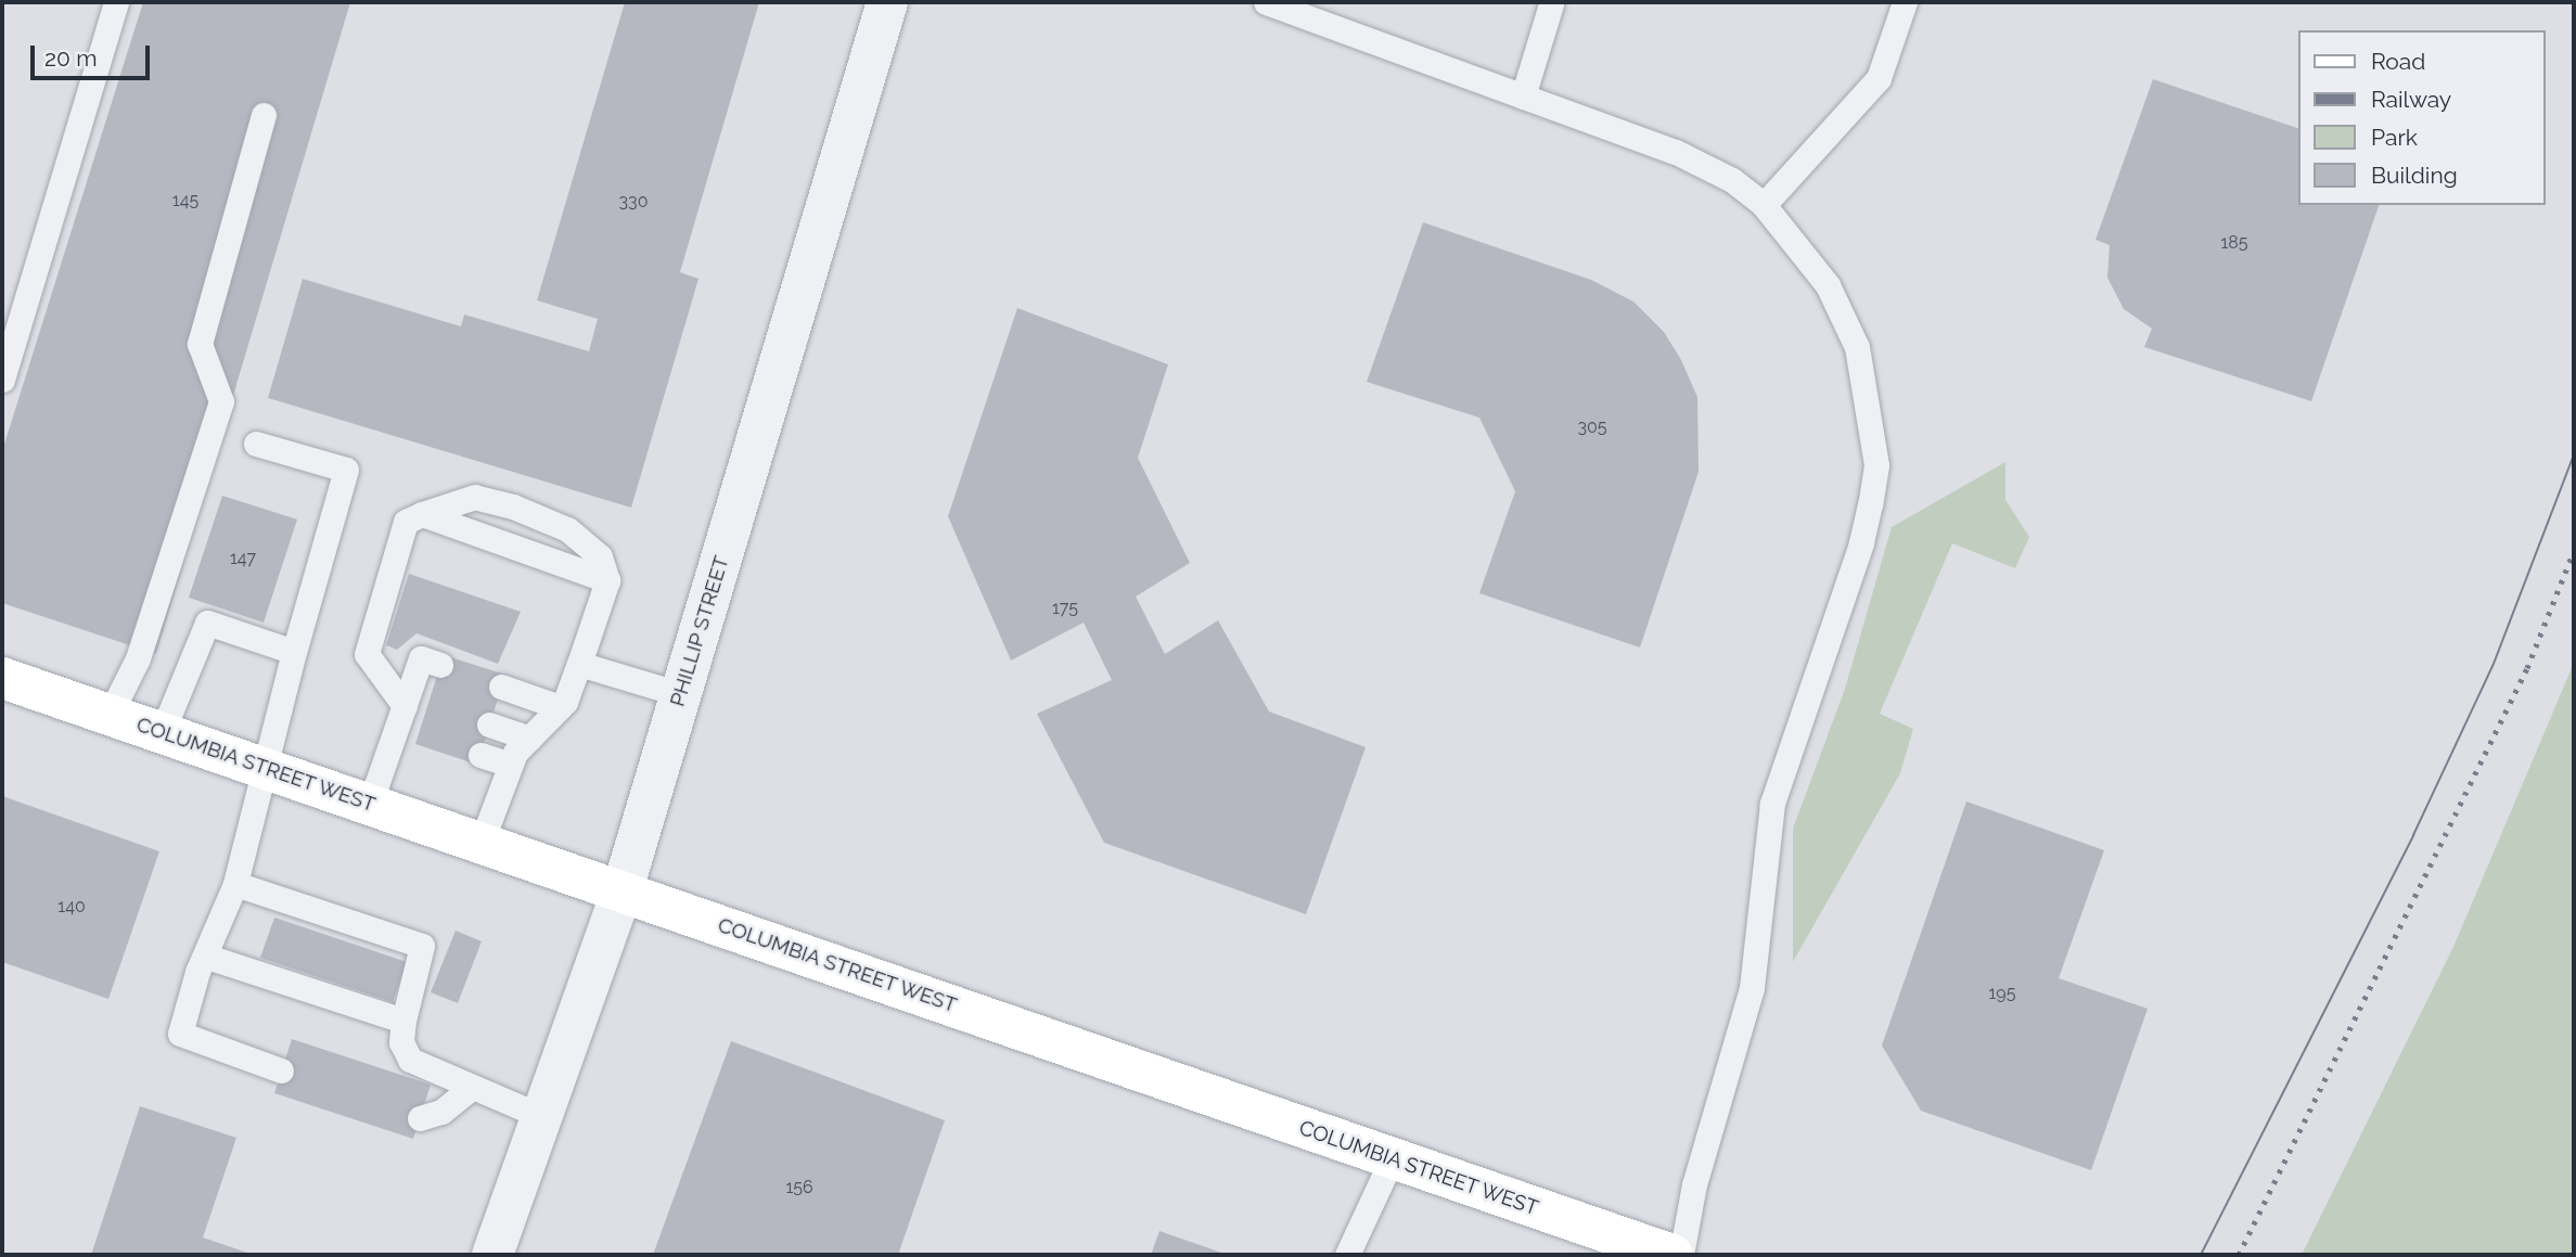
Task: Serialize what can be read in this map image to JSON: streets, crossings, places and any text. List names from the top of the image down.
{
  "streets": {
    "main road": ["COLUMBIA STREET WEST"],
    "street": ["PHILLIP STREET"]
  },
  "crossings": [
    ["PHILLIP STREET", "COLUMBIA STREET WEST"]
  ],
  "house_numbers": [
    "145",
    "330",
    "185",
    "305",
    "147",
    "175",
    "140",
    "195",
    "156"
  ],
  "legend": [
    "Road",
    "Railway",
    "Park",
    "Building"
  ],
  "scale_bar": "20 m"
}
